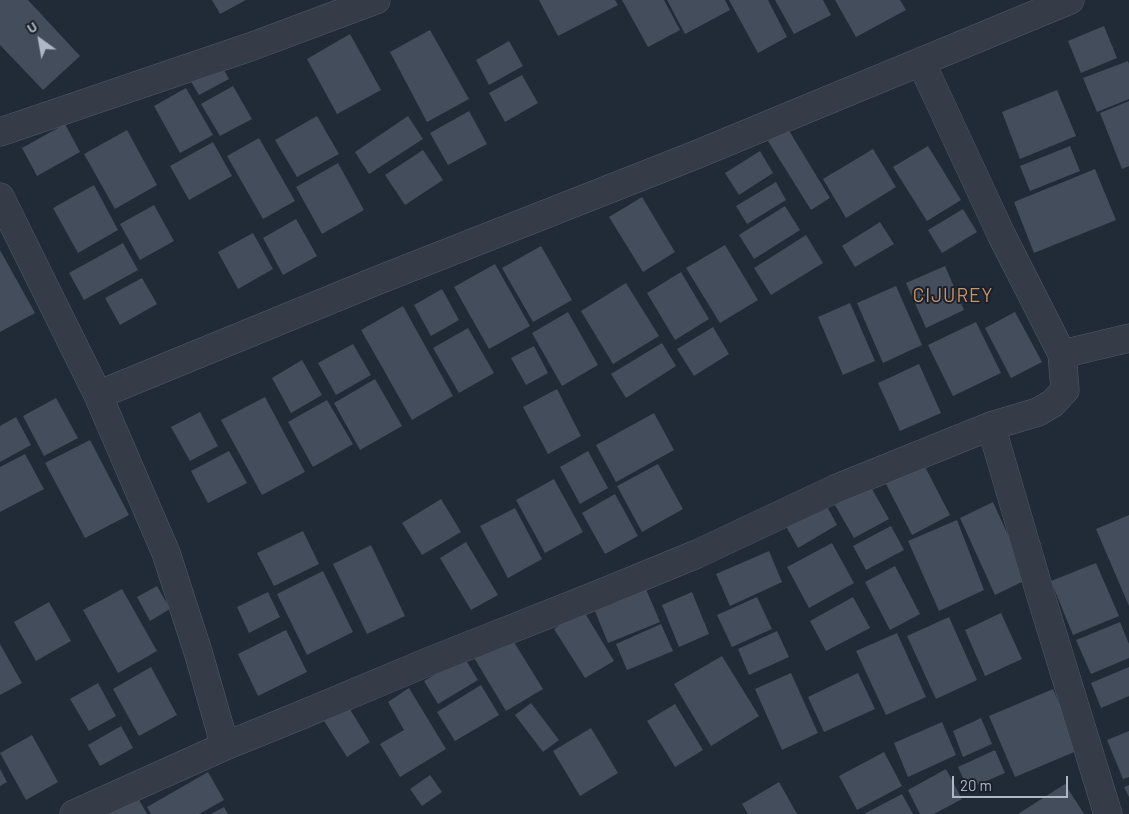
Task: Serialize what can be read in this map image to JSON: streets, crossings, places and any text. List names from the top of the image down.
{
  "districts": ["CIJUREY"],
  "scale_bar": "20 m",
  "north": "top left"
}
